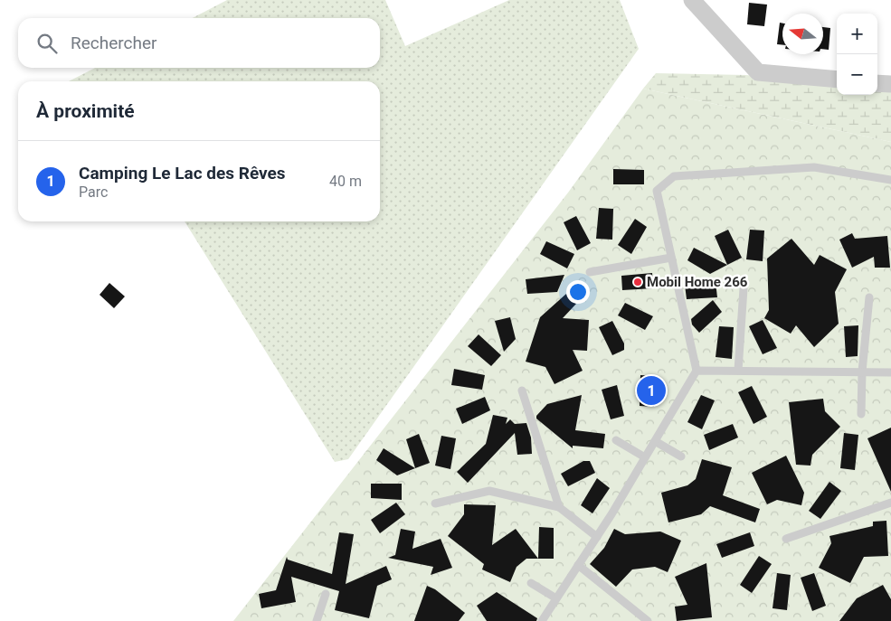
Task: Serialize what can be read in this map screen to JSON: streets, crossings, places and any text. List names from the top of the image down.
{
  "places": ["Mobil Home 266"],
  "north": "left",
  "page": {
    "map_buttons": ["+", "−"],
    "search": "Rechercher",
    "heading": "À proximité",
    "list": [
      {
        "mark": "1",
        "name": "Camping Le Lac des Rêves",
        "note": "Parc",
        "value": "40 m"
      }
    ],
    "pins": "1"
  }
}
